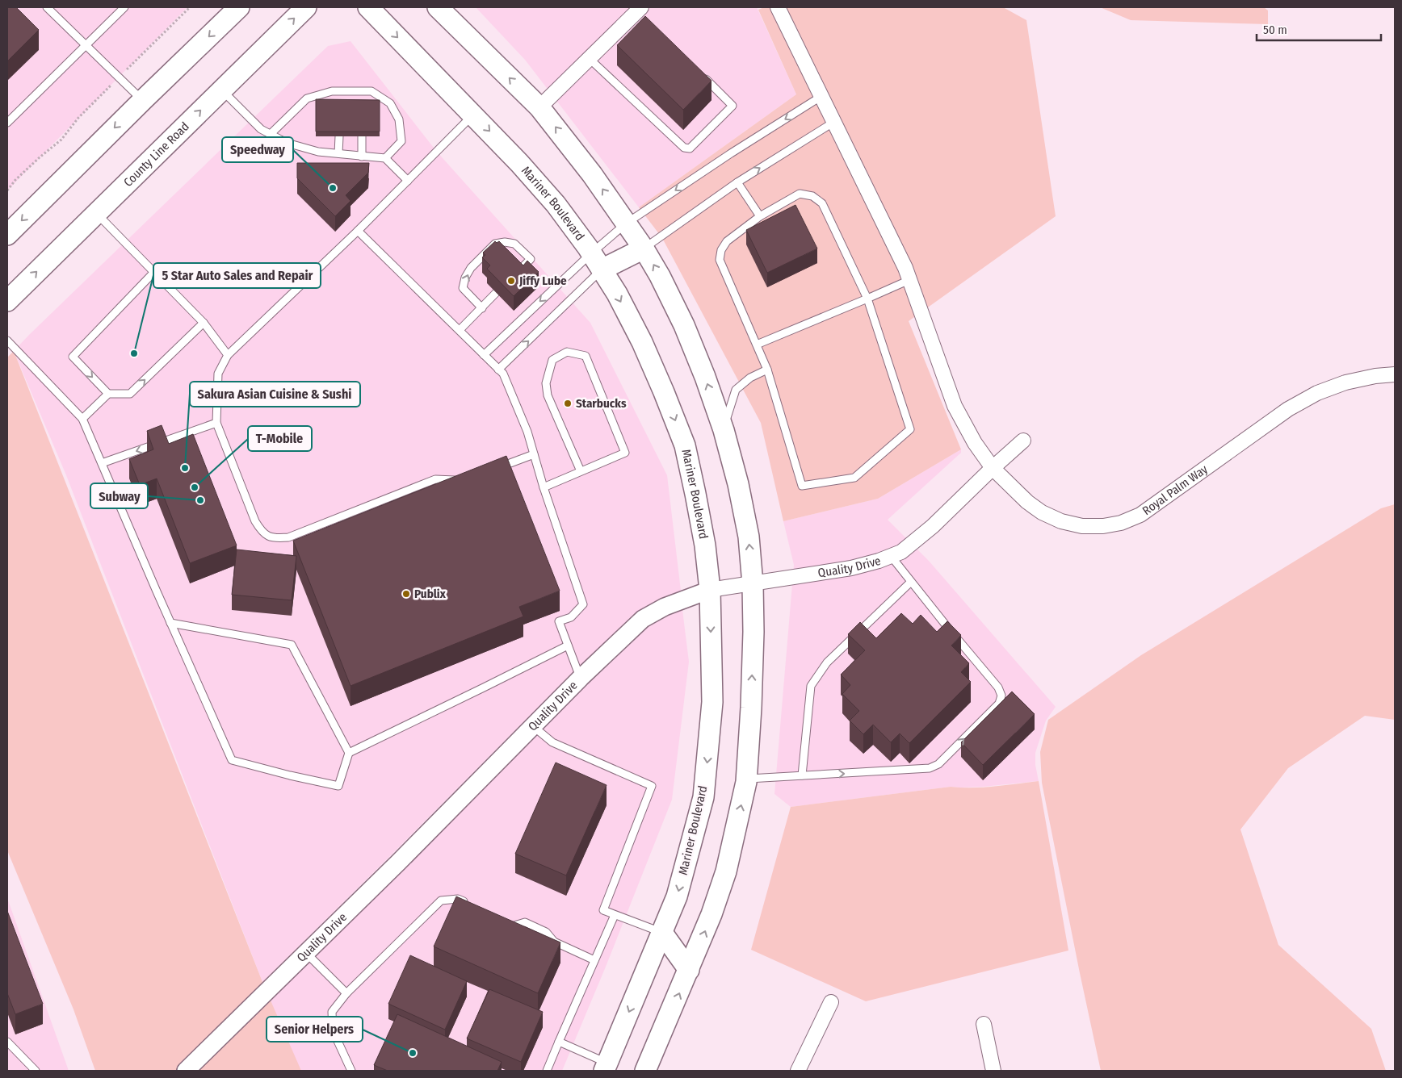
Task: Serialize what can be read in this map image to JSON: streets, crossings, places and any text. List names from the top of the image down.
{
  "streets": {
    "main road": ["County Line Road", "Mariner Boulevard"],
    "street": ["Royal Palm Way", "Quality Drive"]
  },
  "crossings": [
    ["Mariner Boulevard", "Quality Drive"],
    ["Royal Palm Way", "Quality Drive"]
  ],
  "places": [
    "Speedway",
    "Jiffy Lube",
    "5 Star Auto Sales and Repair",
    "Starbucks",
    "Sakura Asian Cuisine & Sushi",
    "T-Mobile",
    "Subway",
    "Publix",
    "Senior Helpers"
  ],
  "scale_bar": "50 m"
}
